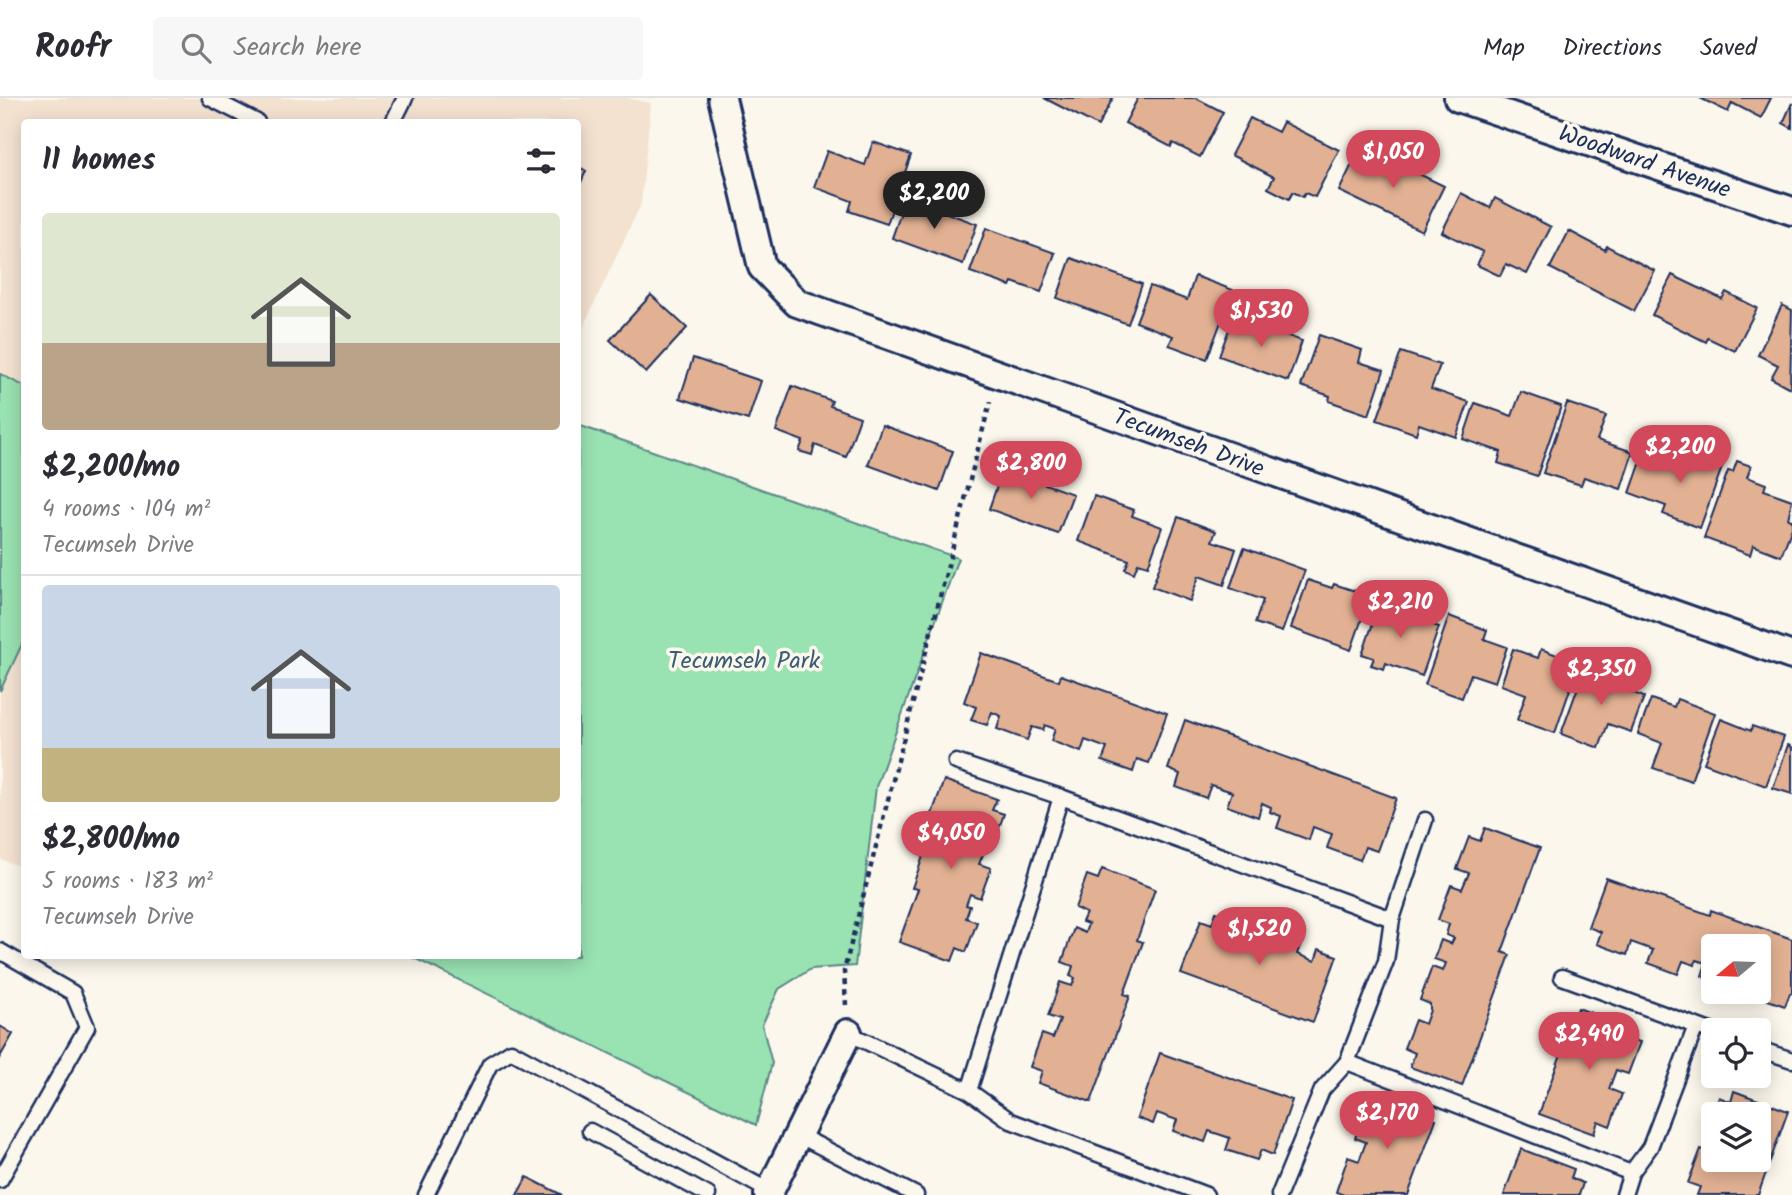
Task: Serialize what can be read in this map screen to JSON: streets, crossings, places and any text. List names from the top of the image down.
{
  "streets": {
    "street": ["Woodward Avenue", "Tecumseh Drive"]
  },
  "parks": ["Tecumseh Park"],
  "north": "left",
  "page": {
    "header": "Roofr",
    "search": "Search here",
    "nav": ["Map", "Directions", "Saved"],
    "heading": "11 homes",
    "price": [
      "$1,050",
      "$2,200",
      "$1,530",
      "$2,200",
      "$2,800",
      "$2,210",
      "$2,350",
      "$4,050",
      "$1,520",
      "$2,490",
      "$2,170"
    ],
    "list": [
      {
        "name": "$2,200/mo",
        "note": "4 rooms · 104 m² · Tecumseh Drive"
      },
      {
        "name": "$2,800/mo",
        "note": "5 rooms · 183 m² · Tecumseh Drive"
      }
    ]
  }
}
